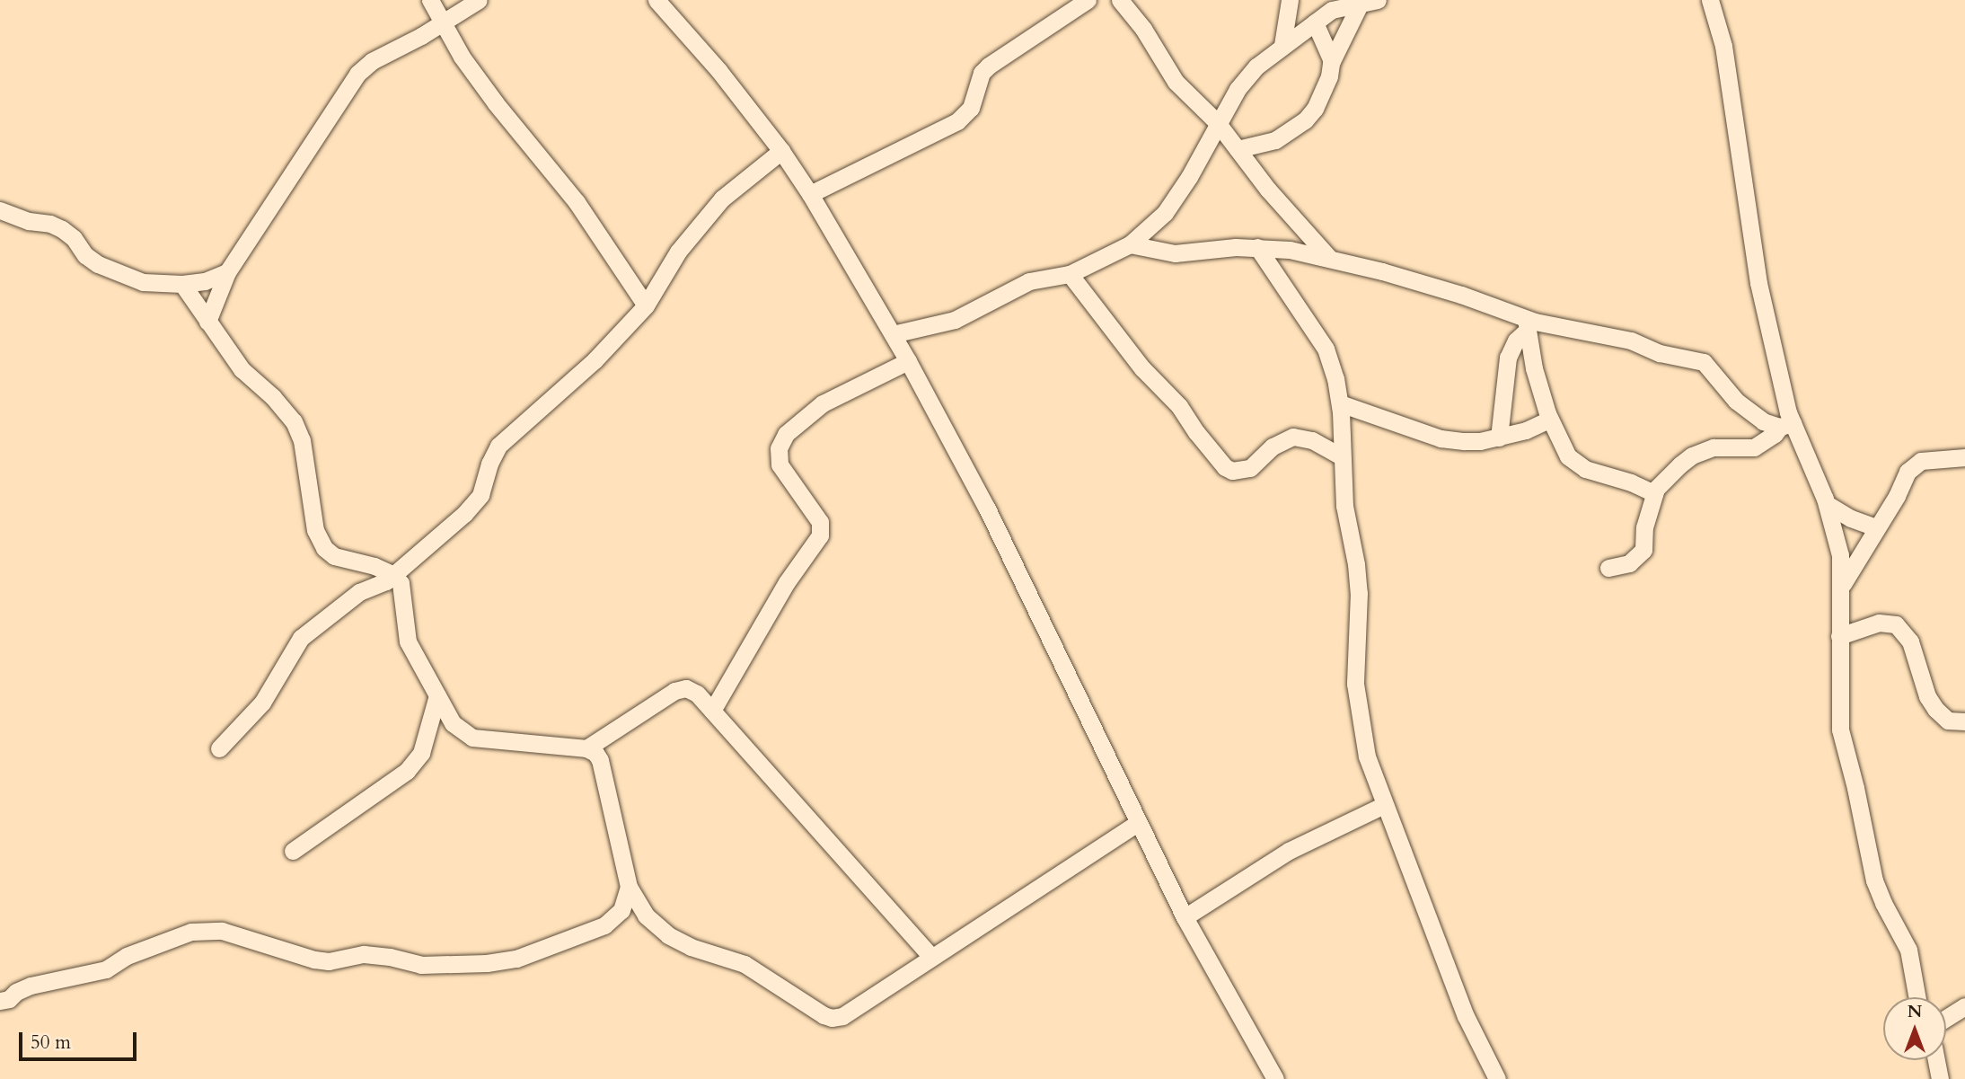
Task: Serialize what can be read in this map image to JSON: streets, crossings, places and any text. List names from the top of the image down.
{
  "scale_bar": "50 m",
  "north": "top"
}
